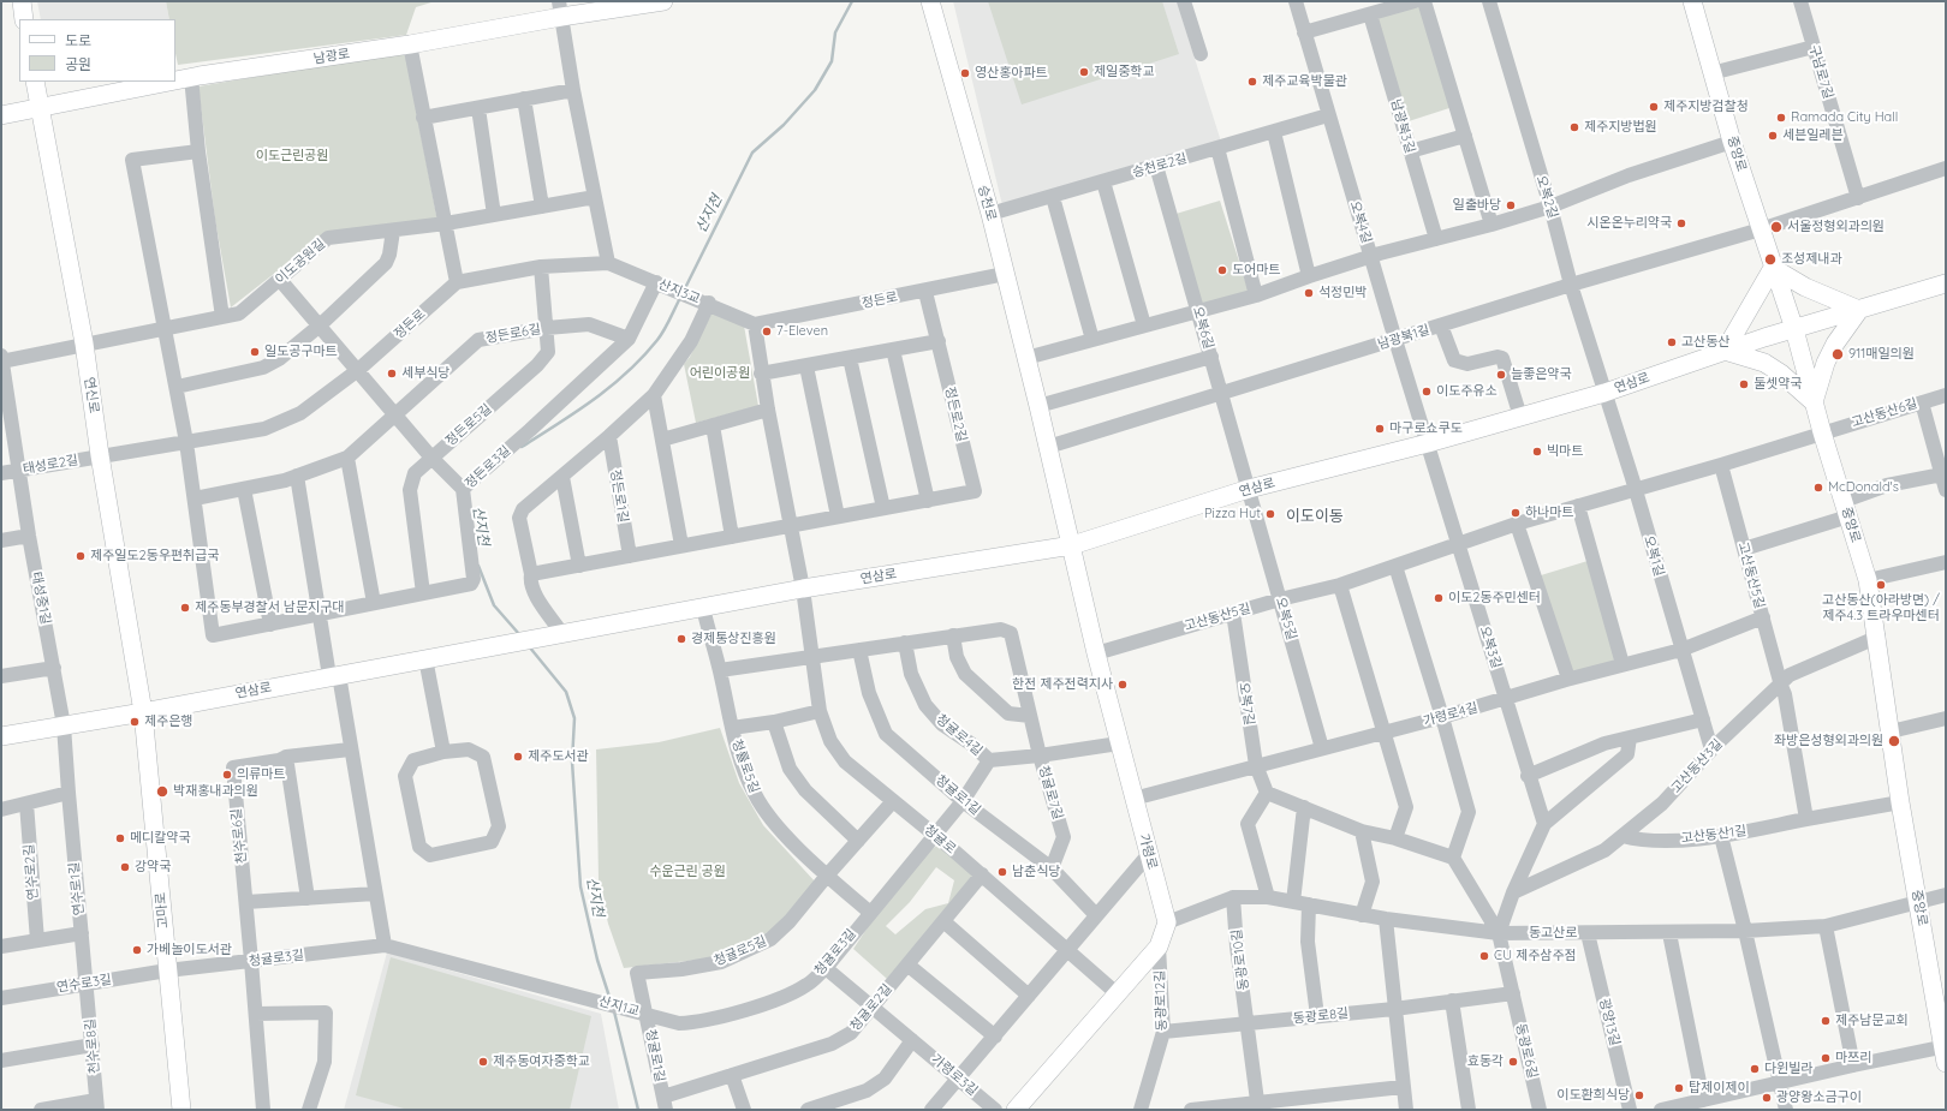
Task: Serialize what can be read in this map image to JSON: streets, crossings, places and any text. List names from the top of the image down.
{
  "streets": {
    "main road": [
      "남광로",
      "중앙로",
      "승천로",
      "연삼로",
      "연신로",
      "가령로",
      "고마로"
    ],
    "street": [
      "구남로7길",
      "남광북3길",
      "승천로2길",
      "오복2길",
      "오복4길",
      "이도공원길",
      "산지3교",
      "정든로",
      "오복6길",
      "정든로6길",
      "남광북1길",
      "고산동산6길",
      "정든로2길",
      "정든로5길",
      "태성로2길",
      "정든로3길",
      "정든로1길",
      "오복1길",
      "고산동산5길",
      "태성중1길",
      "오복5길",
      "오복3길",
      "오복7길",
      "가령로4길",
      "청귤로4길",
      "청률로5길",
      "고산동산3길",
      "청귤로7길",
      "청귤로1길",
      "고산동산1길",
      "천수로6길",
      "청귤로",
      "연수로2길",
      "연수로1길",
      "동고산로",
      "청귤로5길",
      "청귤로3길",
      "동광로10길",
      "연수로3길",
      "동광로12길",
      "산지1교",
      "청귤로2길",
      "동광로8길",
      "광양13길",
      "천수로8길",
      "동광로6길",
      "가령로3길"
    ]
  },
  "crossings": [
    ["남광로", "연신로"],
    ["중앙로", "남광북1길"],
    ["중앙로", "연삼로"],
    ["중앙로", "고산동산6길"],
    ["중앙로", "고산동산5길"],
    ["중앙로", "고산동산3길"],
    ["중앙로", "고산동산1길"],
    ["중앙로", "동고산로"],
    ["승천로2길", "승천로"],
    ["승천로2길", "오복4길"],
    ["승천로2길", "오복6길"],
    ["오복2길", "남광북1길"],
    ["오복2길", "연삼로"],
    ["오복2길", "오복1길"],
    ["승천로", "정든로"],
    ["승천로", "남광북1길"],
    ["승천로", "연삼로"],
    ["승천로", "가령로"],
    ["오복4길", "남광북1길"],
    ["오복4길", "연삼로"],
    ["오복4길", "오복3길"],
    ["이도공원길", "연신로"],
    ["이도공원길", "태성중1길"],
    ["산지3교", "정든로3길"],
    ["정든로", "연신로"],
    ["정든로", "정든로2길"],
    ["정든로", "태성로2길"],
    ["정든로", "정든로3길"],
    ["오복6길", "남광북1길"],
    ["오복6길", "연삼로"],
    ["오복6길", "오복5길"],
    ["정든로6길", "정든로5길"],
    ["정든로6길", "정든로3길"],
    ["연삼로", "연신로"],
    ["연삼로", "오복1길"],
    ["연삼로", "태성중1길"],
    ["연삼로", "오복5길"],
    ["연삼로", "오복3길"],
    ["연삼로", "청률로5길"],
    ["연삼로", "청귤로"],
    ["연삼로", "가령로"],
    ["연삼로", "연수로1길"],
    ["연삼로", "고마로"],
    ["연신로", "태성로2길"],
    ["연신로", "고마로"],
    ["고산동산6길", "고산동산5길"],
    ["정든로5길", "정든로3길"],
    ["태성로2길", "태성중1길"],
    ["오복1길", "고산동산5길"],
    ["오복1길", "가령로4길"],
    ["오복1길", "고산동산3길"],
    ["고산동산5길", "오복5길"],
    ["고산동산5길", "오복3길"],
    ["고산동산5길", "오복7길"],
    ["고산동산5길", "가령로4길"],
    ["고산동산5길", "고산동산3길"],
    ["고산동산5길", "가령로"],
    ["태성중1길", "연수로1길"],
    ["오복5길", "가령로4길"],
    ["오복3길", "가령로4길"],
    ["오복7길", "가령로4길"],
    ["가령로4길", "가령로"],
    ["청귤로4길", "청귤로7길"],
    ["청귤로4길", "가령로"],
    ["청귤로4길", "청귤로3길"],
    ["청률로5길", "청귤로5길"],
    ["청률로5길", "청귤로3길"],
    ["고산동산3길", "고산동산1길"],
    ["청귤로7길", "청귤로1길"],
    ["청귤로7길", "청귤로"],
    ["청귤로1길", "청귤로5길"],
    ["청귤로1길", "청귤로3길"],
    ["청귤로1길", "산지1교"],
    ["청귤로1길", "청귤로2길"],
    ["천수로6길", "청귤로3길"],
    ["청귤로", "청귤로5길"],
    ["청귤로", "청귤로3길"],
    ["청귤로", "청귤로2길"],
    ["가령로", "동고산로"],
    ["연수로1길", "연수로3길"],
    ["연수로1길", "천수로8길"],
    ["고마로", "청귤로3길"],
    ["고마로", "연수로3길"],
    ["동고산로", "동광로10길"],
    ["동고산로", "광양13길"],
    ["동고산로", "동광로6길"],
    ["청귤로3길", "연수로3길"],
    ["청귤로3길", "산지1교"],
    ["청귤로3길", "가령로3길"],
    ["동광로10길", "동광로8길"],
    ["연수로3길", "천수로8길"],
    ["청귤로2길", "가령로3길"]
  ],
  "districts": ["이도이동"],
  "water": ["산지천"],
  "parks": ["이도근린공원", "어린이공원", "수운근린 공원"],
  "places": [
    "제일중학교",
    "영산홍아파트",
    "제주교육박물관",
    "제주지방검찰청",
    "Ramada City Hall",
    "제주지방법원",
    "세븐일레븐",
    "일출바당",
    "시온온누리약국",
    "서울정형외과의원",
    "조성제내과",
    "도어마트",
    "석정민박",
    "7-Eleven",
    "고산동산",
    "일도공구마트",
    "911매일의원",
    "세부식당",
    "늘좋은약국",
    "둘셋약국",
    "이도주유소",
    "마구로쇼쿠도",
    "빅마트",
    "McDonald's",
    "하나마트",
    "Pizza Hut",
    "제주일도2동우편취급국",
    "고산동산(아라방면) / 제주4.3 트라우마센터",
    "이도2동주민센터",
    "제주동부경찰서 남문지구대",
    "경제통상진흥원",
    "한전 제주전력지사",
    "제주은행",
    "좌방은성형외과의원",
    "제주도서관",
    "의류마트",
    "박재홍내과의원",
    "메디칼약국",
    "강약국",
    "남춘식당",
    "가베놀이도서관",
    "CU 제주삼주점",
    "제주남문교회",
    "마쯔리",
    "제주동여자중학교",
    "효동각",
    "다윈빌라",
    "탑제이제이",
    "이도환희식당",
    "광양왕소금구이"
  ],
  "legend": ["도로", "공원"]
}
